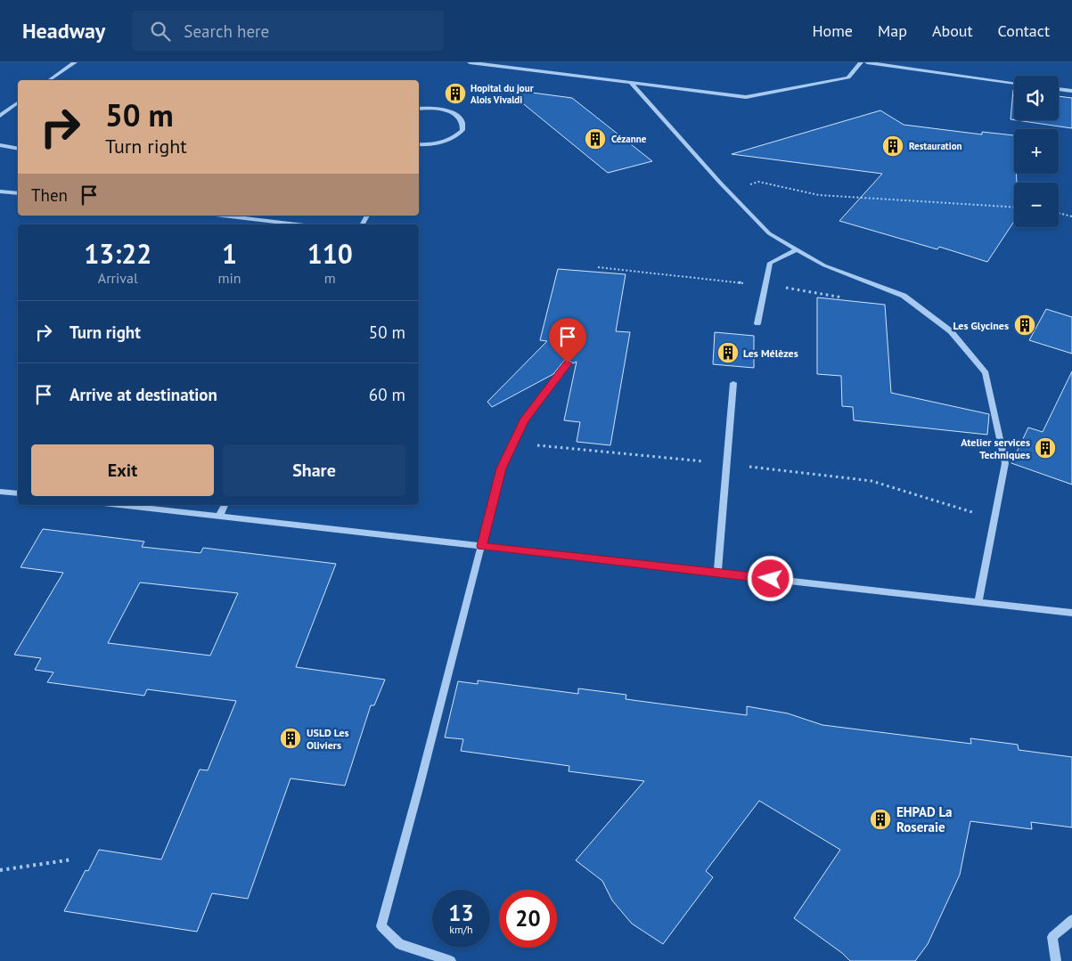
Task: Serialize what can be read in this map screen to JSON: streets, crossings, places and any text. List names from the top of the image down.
{
  "places": {
    "building": [
      "Hopital du jour Alois Vivaldi",
      "Cézanne",
      "Restauration",
      "Les Glycines",
      "Les Mélèzes",
      "Atelier services Techniques",
      "USLD Les Oliviers",
      "EHPAD La Roseraie"
    ]
  },
  "page": {
    "header": "Headway",
    "search": "Search here",
    "nav": [
      "Home",
      "Map",
      "About",
      "Contact"
    ],
    "map_buttons": ["+", "−"],
    "turn": ["50 m", "Turn right"],
    "then": "Then",
    "eta": [
      "13:22",
      "Arrival",
      "1",
      "min",
      "110",
      "m"
    ],
    "list": [
      {
        "name": "Turn right",
        "value": "50 m"
      },
      {
        "name": "Arrive at destination",
        "value": "60 m"
      }
    ],
    "buttons": ["Exit", "Share"],
    "speed": "13 km/h",
    "limit": "20"
  }
}
